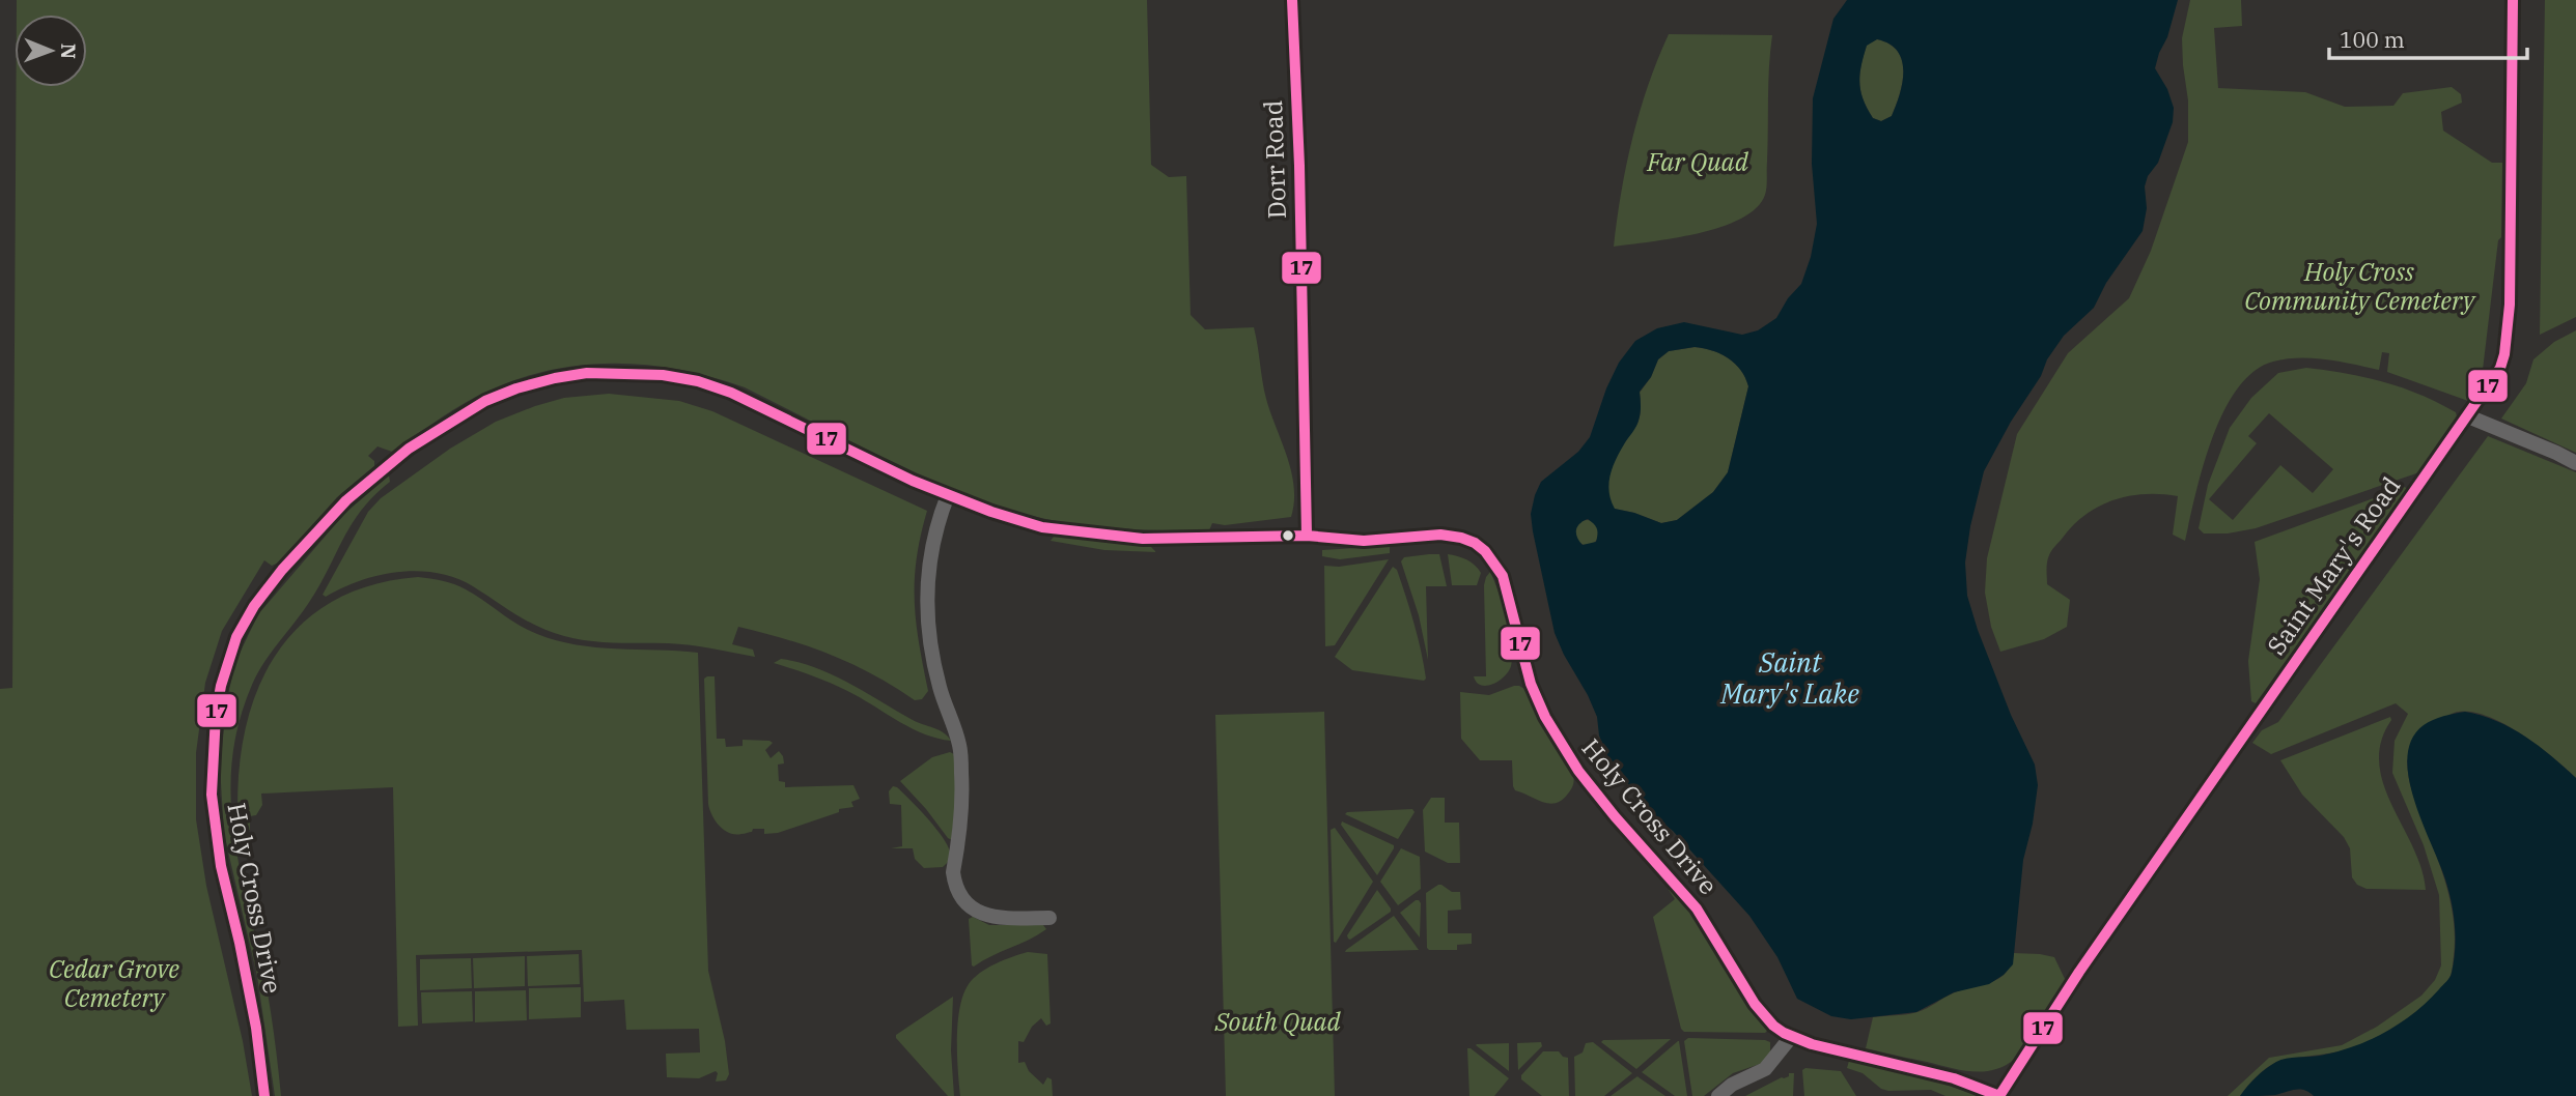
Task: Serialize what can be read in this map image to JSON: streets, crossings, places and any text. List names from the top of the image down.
{
  "streets": {
    "street": ["Dorr Road", "Saint Mary's Road", "Holy Cross Drive"]
  },
  "crossings": [
    ["Dorr Road", "Holy Cross Drive"],
    ["Saint Mary's Road", "Holy Cross Drive"]
  ],
  "water": ["Saint Mary's Lake"],
  "parks": [
    "Far Quad",
    "Holy Cross Community Cemetery",
    "Cedar Grove Cemetery",
    "South Quad"
  ],
  "lines": ["transit line 17"],
  "scale_bar": "100 m",
  "north": "right"
}
